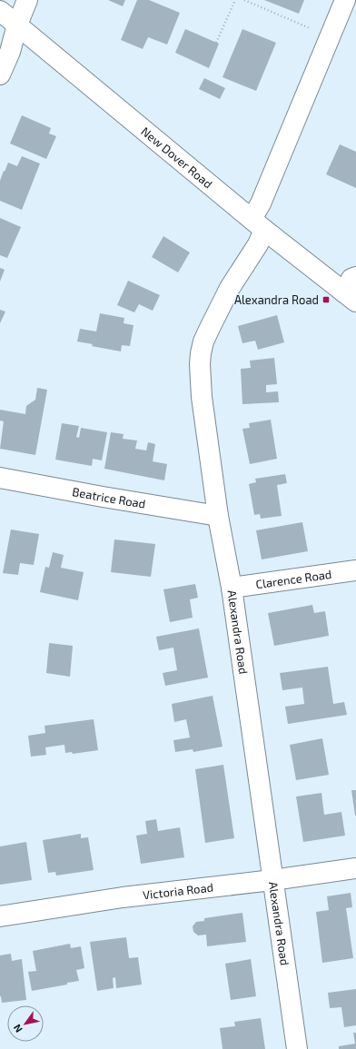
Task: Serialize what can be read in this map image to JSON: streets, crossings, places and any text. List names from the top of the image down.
{
  "streets": {
    "street": [
      "New Dover Road",
      "Beatrice Road",
      "Clarence Road",
      "Alexandra Road",
      "Victoria Road"
    ]
  },
  "crossings": [
    ["New Dover Road", "Alexandra Road"],
    ["Beatrice Road", "Alexandra Road"],
    ["Clarence Road", "Alexandra Road"],
    ["Alexandra Road", "Victoria Road"]
  ],
  "places": {
    "transit": ["Alexandra Road"]
  },
  "north": "bottom left"
}
